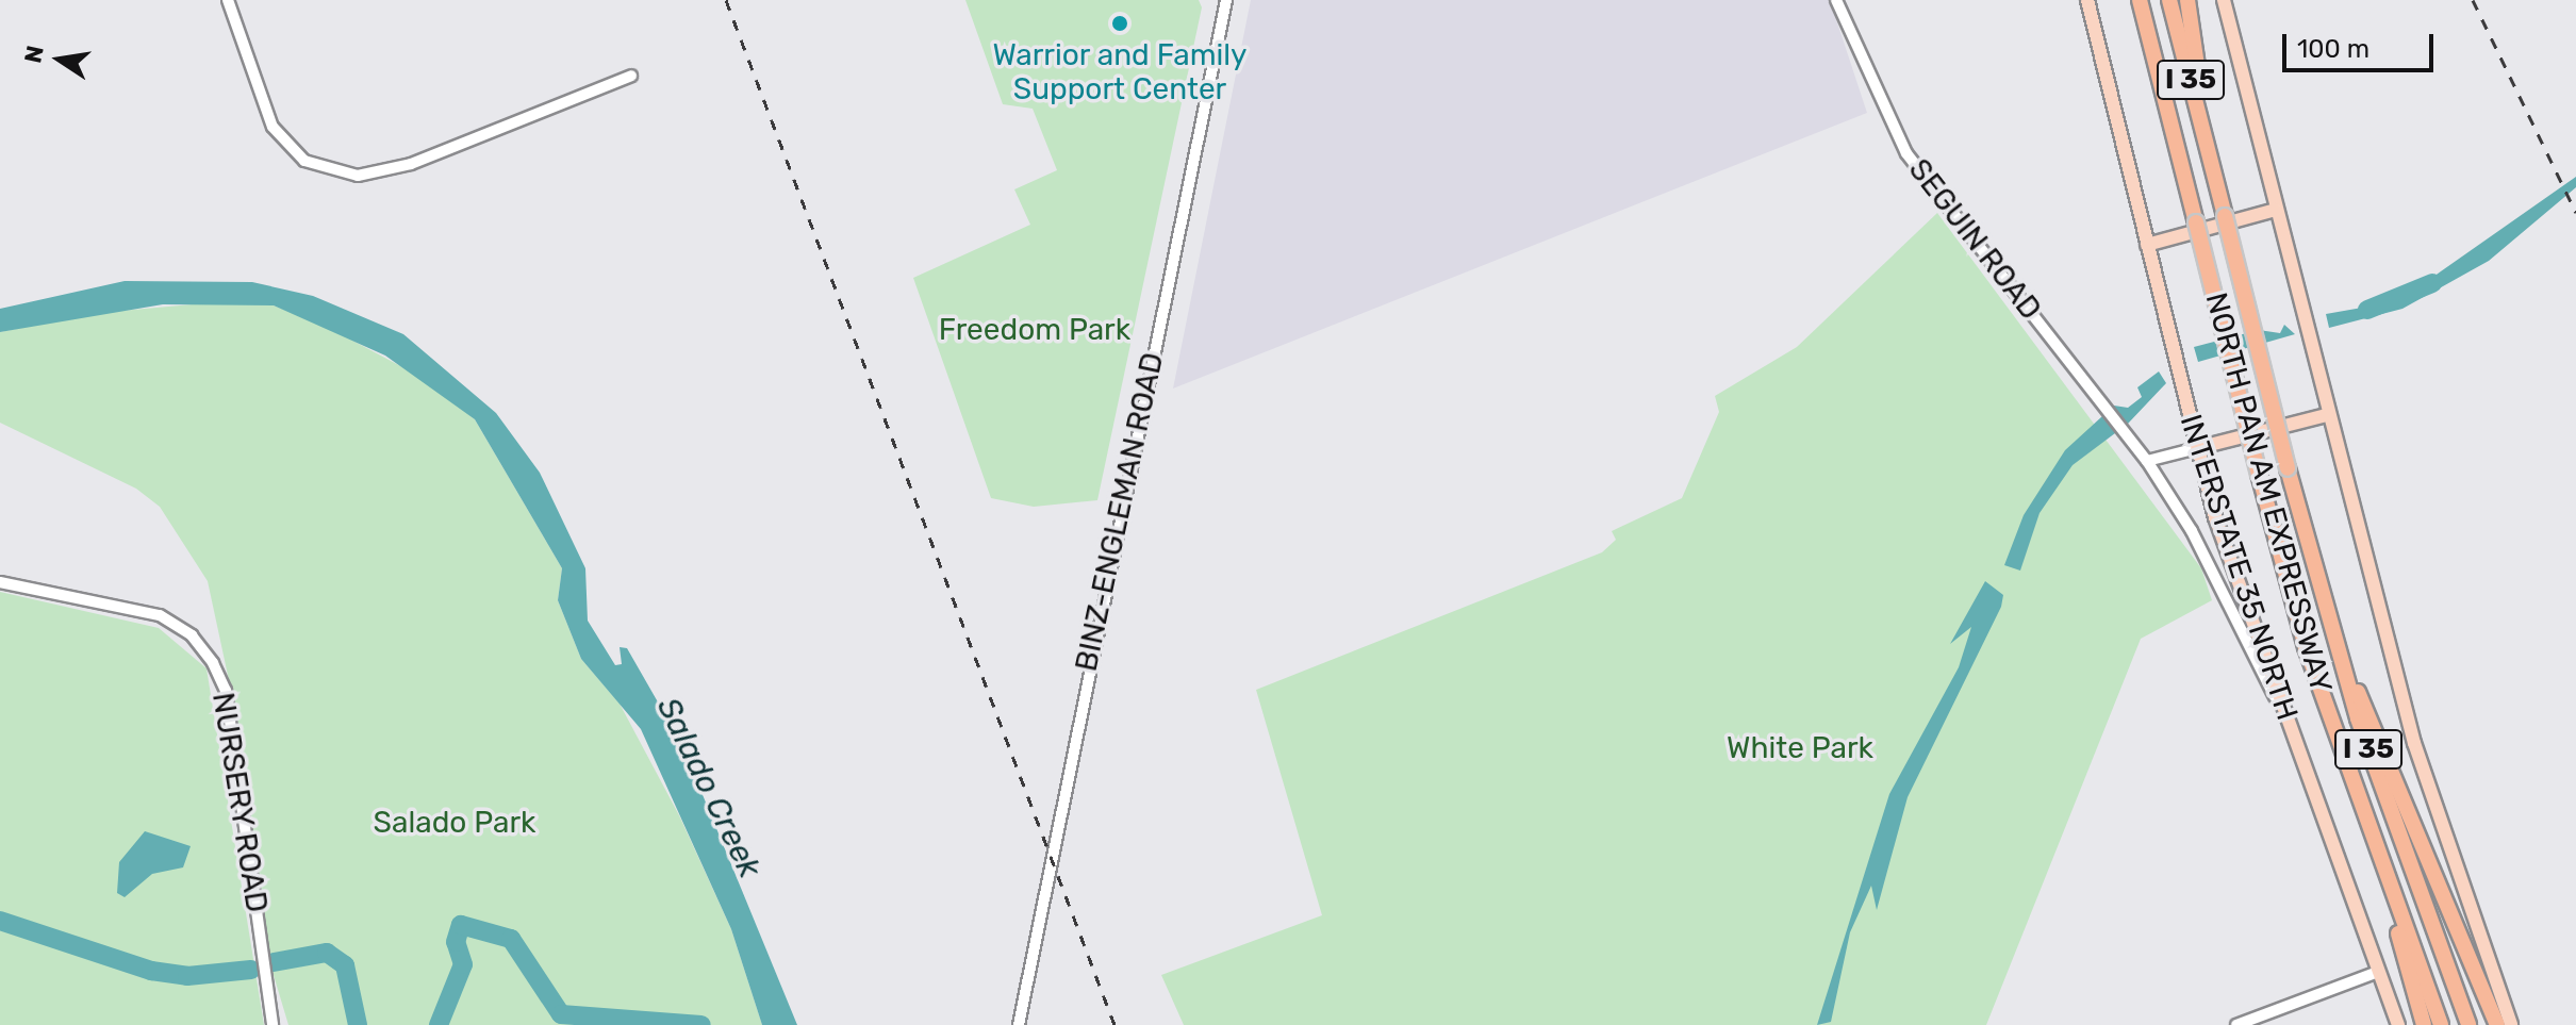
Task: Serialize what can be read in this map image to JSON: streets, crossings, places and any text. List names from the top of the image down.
{
  "streets": {
    "highway": ["I 35", "NORTH PAN AM EXPRESSWAY"],
    "main road": ["INTERSTATE 35 NORTH"],
    "street": ["SEGUIN ROAD", "BINZ-ENGLEMAN ROAD", "NURSERY ROAD"]
  },
  "crossings": [
    ["SEGUIN ROAD", "INTERSTATE 35 NORTH"]
  ],
  "water": ["Salado Creek"],
  "parks": ["Freedom Park", "White Park", "Salado Park"],
  "places": ["Warrior and Family Support Center"],
  "scale_bar": "100 m",
  "north": "left"
}
